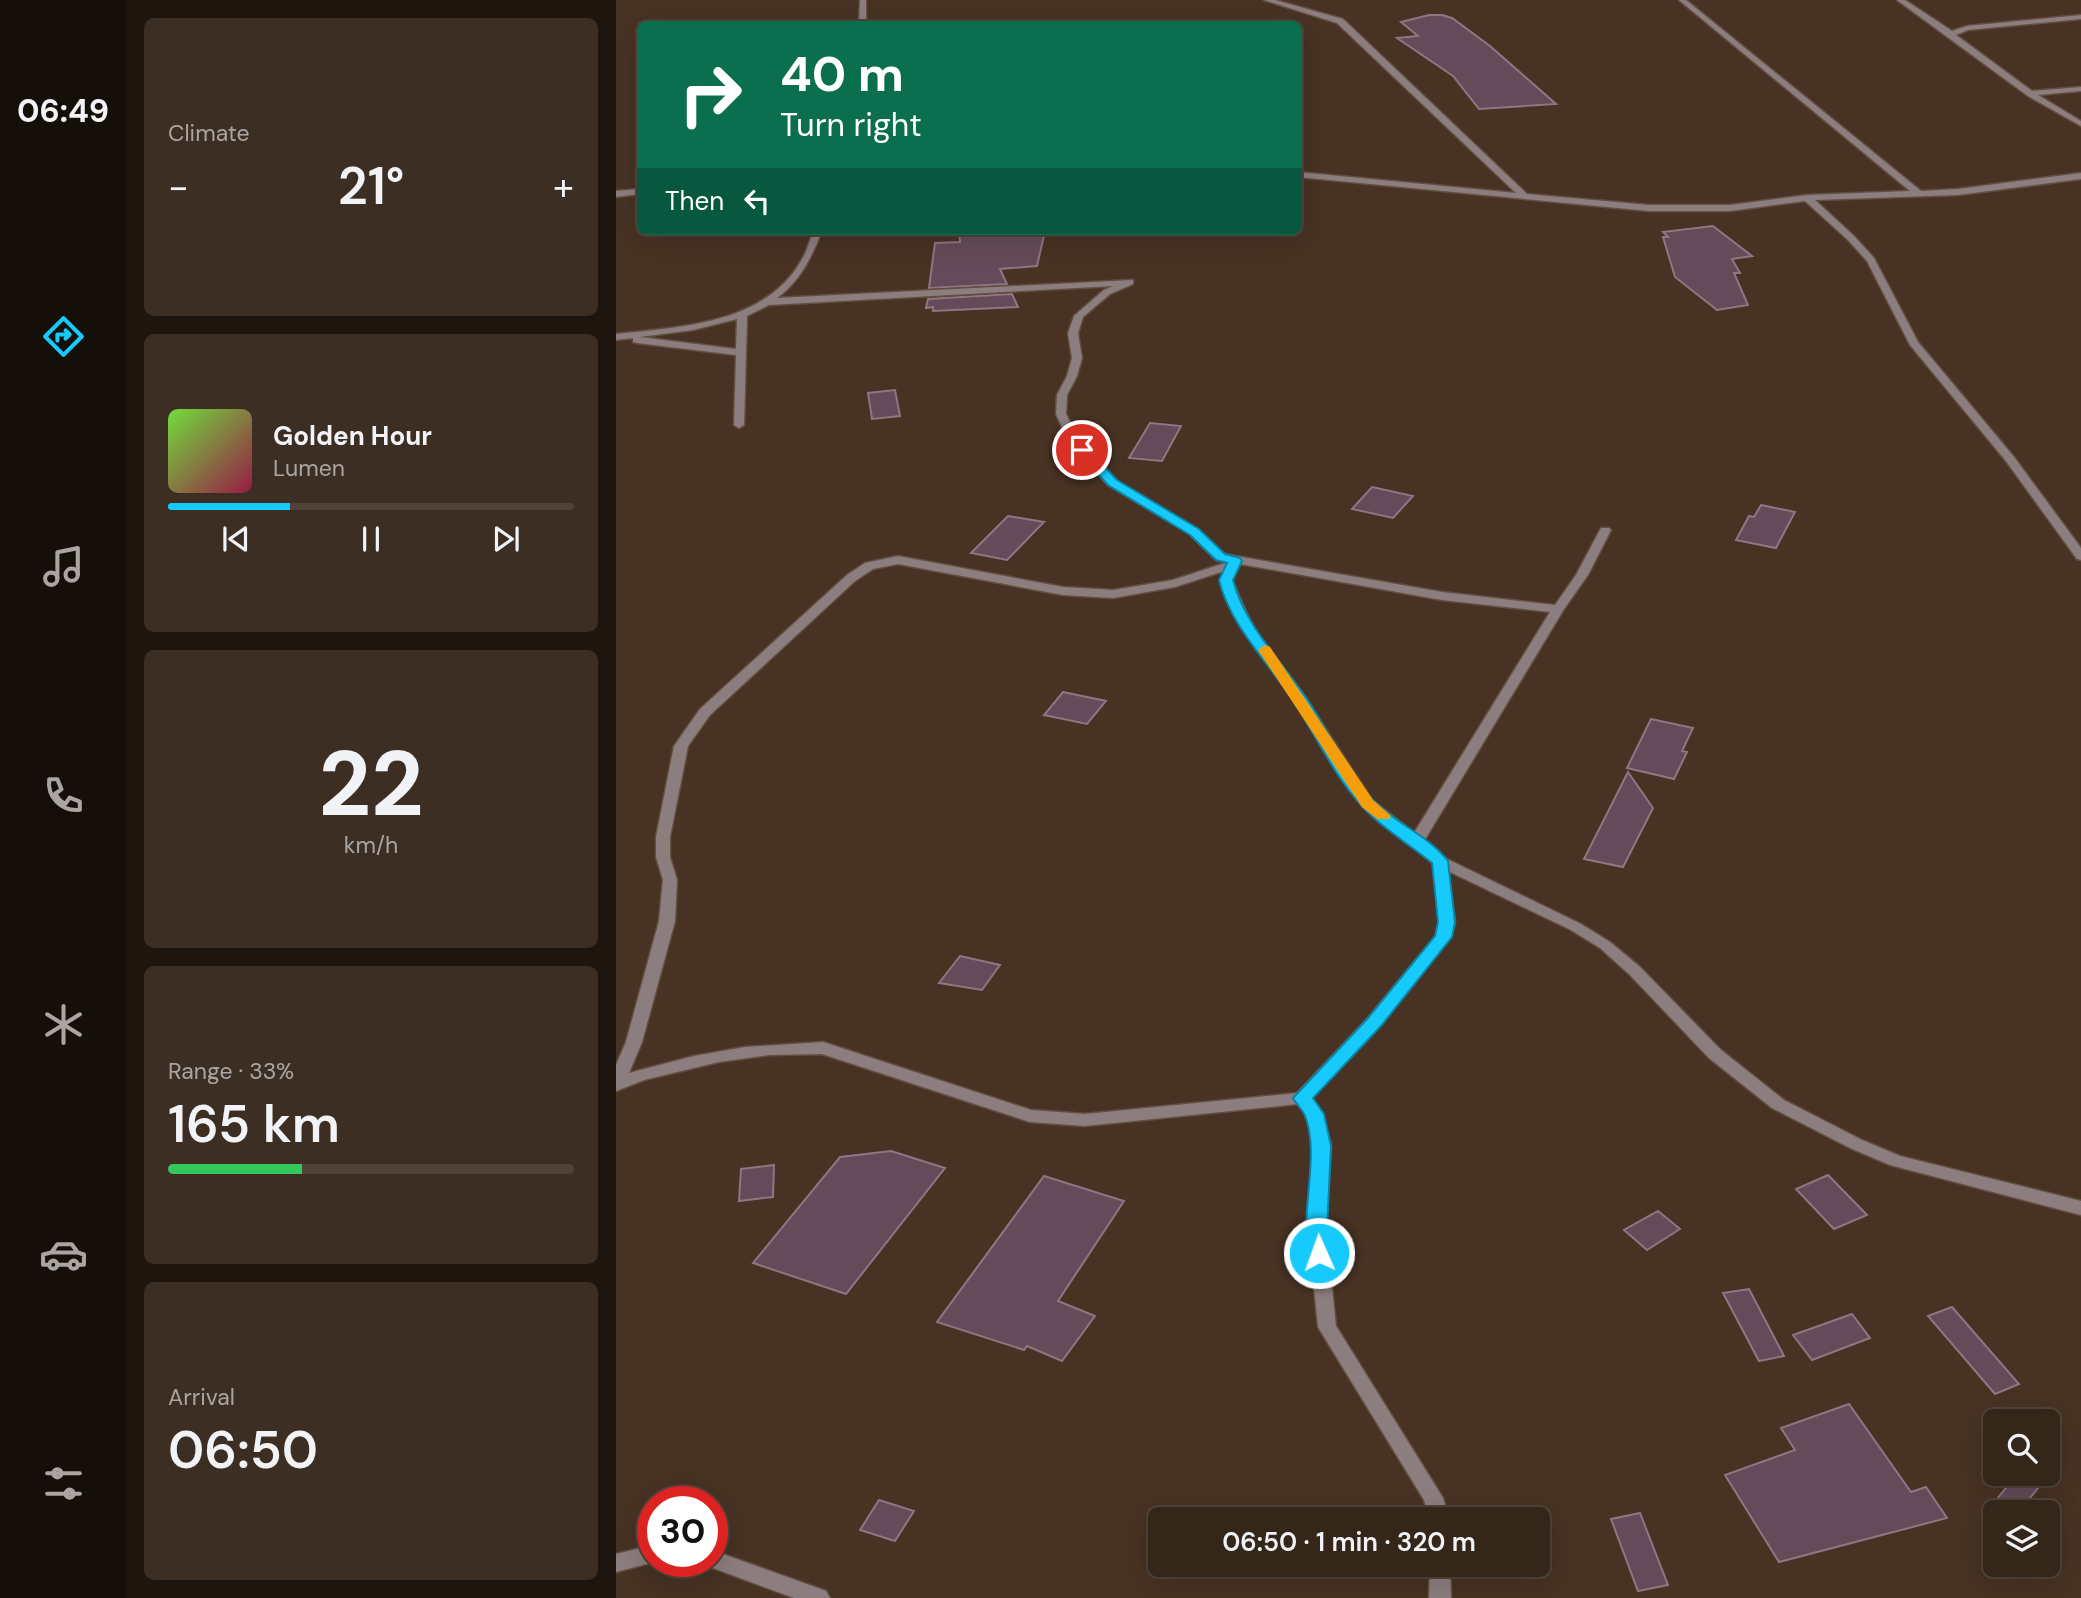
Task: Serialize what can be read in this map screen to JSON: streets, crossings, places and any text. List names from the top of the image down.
{
  "page": {
    "tabs": "06:49",
    "tile": [
      "Climate",
      ["22", "km/h"],
      ["Range · 33%", "165 km"],
      ["Arrival", "06:50"]
    ],
    "turn": ["40 m", "Turn right"],
    "heat": ["−", "21°", "+"],
    "then": "Then",
    "song": ["Golden Hour", "Lumen"],
    "limit": "30",
    "trip": "06:50 · 1 min · 320 m"
  }
}
